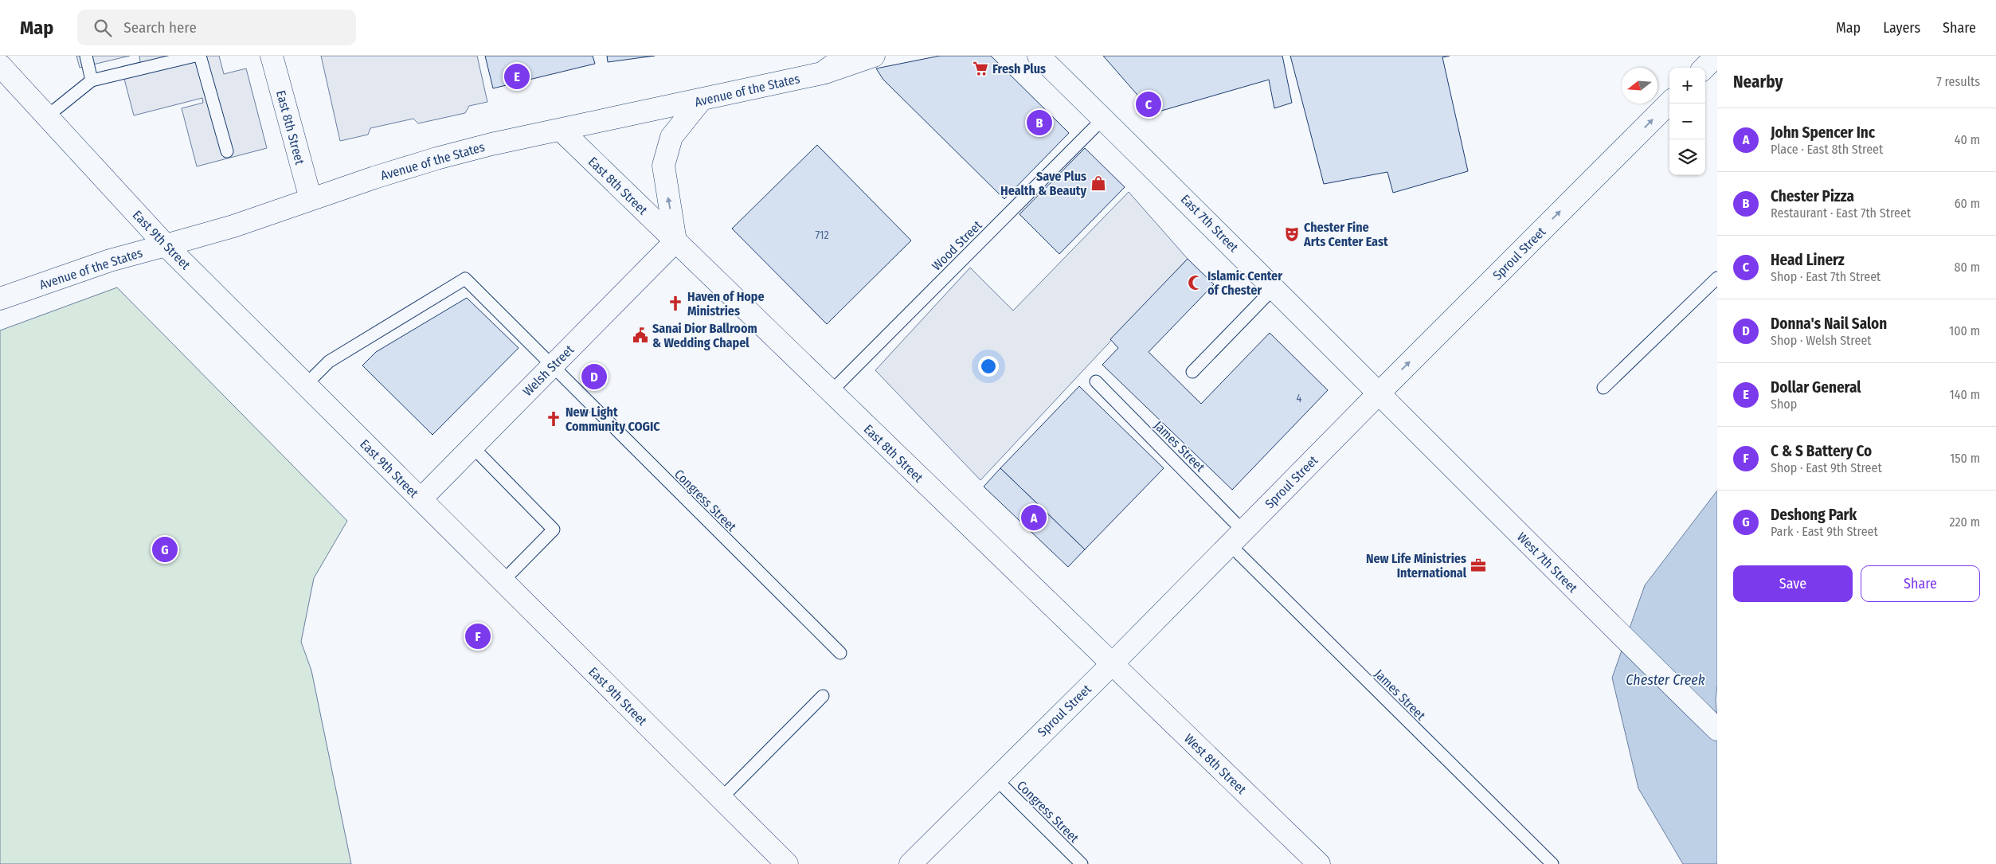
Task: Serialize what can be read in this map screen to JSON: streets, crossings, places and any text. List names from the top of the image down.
{
  "streets": {
    "street": [
      "Avenue of the States",
      "East 8th Street",
      "East 7th Street",
      "East 9th Street",
      "Sproul Street",
      "Welsh Street",
      "West 7th Street",
      "West 8th Street"
    ],
    "lane": ["Wood Street", "James Street", "Congress Street"]
  },
  "crossings": [
    ["Avenue of the States", "East 8th Street"],
    ["Avenue of the States", "East 9th Street"],
    ["East 8th Street", "Wood Street"],
    ["East 8th Street", "Sproul Street"],
    ["East 8th Street", "Welsh Street"],
    ["East 8th Street", "West 8th Street"],
    ["East 7th Street", "Wood Street"],
    ["East 7th Street", "Sproul Street"],
    ["East 7th Street", "West 7th Street"],
    ["East 9th Street", "Welsh Street"],
    ["East 9th Street", "Congress Street"],
    ["Sproul Street", "James Street"],
    ["Sproul Street", "Congress Street"],
    ["Sproul Street", "West 7th Street"],
    ["Sproul Street", "West 8th Street"],
    ["Welsh Street", "Congress Street"]
  ],
  "one_way": ["Sproul Street"],
  "water": ["Chester Creek"],
  "places": {
    "supermarket": ["Fresh Plus"],
    "shop": ["Save Plus Health & Beauty"],
    "theatre": ["Chester Fine Arts Center East"],
    "mosque": ["Islamic Center of Chester"],
    "church": ["Haven of Hope Ministries", "New Light Community COGIC"],
    "public building": ["Sanai Dior Ballroom & Wedding Chapel"],
    "office": ["New Life Ministries International"]
  },
  "house_numbers": ["712", "4"],
  "north": "left",
  "page": {
    "header": "Map",
    "search": "Search here",
    "nav": ["Map", "Layers", "Share"],
    "heading": ["Nearby", "7 results"],
    "pins": [
      "E",
      "C",
      "B",
      "D",
      "A",
      "G",
      "F"
    ],
    "map_buttons": ["+", "−"],
    "list": [
      {
        "mark": "A",
        "name": "John Spencer Inc",
        "note": "Place · East 8th Street",
        "value": "40 m"
      },
      {
        "mark": "B",
        "name": "Chester Pizza",
        "note": "Restaurant · East 7th Street",
        "value": "60 m"
      },
      {
        "mark": "C",
        "name": "Head Linerz",
        "note": "Shop · East 7th Street",
        "value": "80 m"
      },
      {
        "mark": "D",
        "name": "Donna's Nail Salon",
        "note": "Shop · Welsh Street",
        "value": "100 m"
      },
      {
        "mark": "E",
        "name": "Dollar General",
        "note": "Shop",
        "value": "140 m"
      },
      {
        "mark": "F",
        "name": "C & S Battery Co",
        "note": "Shop · East 9th Street",
        "value": "150 m"
      },
      {
        "mark": "G",
        "name": "Deshong Park",
        "note": "Park · East 9th Street",
        "value": "220 m"
      }
    ],
    "buttons": ["Save", "Share"]
  }
}
